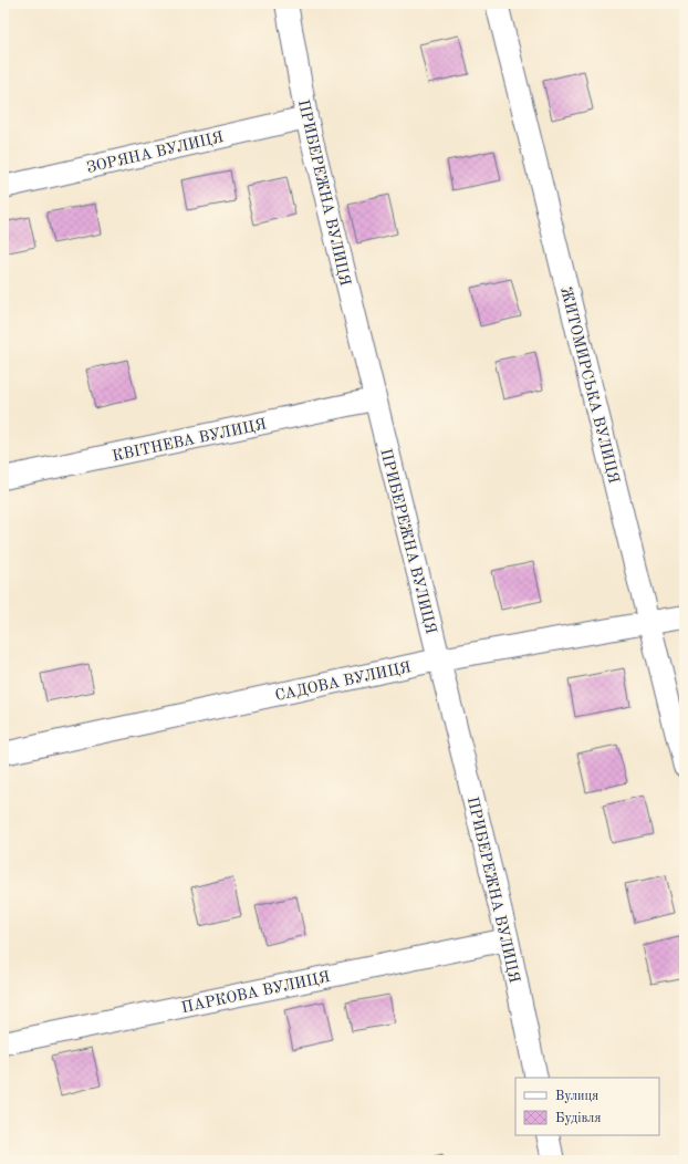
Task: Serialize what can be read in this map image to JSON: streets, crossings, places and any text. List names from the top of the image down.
{
  "streets": {
    "street": [
      "ЗОРЯНА ВУЛИЦЯ",
      "ПРИБЕРЕЖНА ВУЛИЦЯ",
      "ЖИТОМИРСЬКА ВУЛИЦЯ",
      "КВІТНЕВА ВУЛИЦЯ",
      "САДОВА ВУЛИЦЯ",
      "ПАРКОВА ВУЛИЦЯ"
    ]
  },
  "crossings": [
    ["ЗОРЯНА ВУЛИЦЯ", "ПРИБЕРЕЖНА ВУЛИЦЯ"],
    ["ПРИБЕРЕЖНА ВУЛИЦЯ", "КВІТНЕВА ВУЛИЦЯ"],
    ["ПРИБЕРЕЖНА ВУЛИЦЯ", "САДОВА ВУЛИЦЯ"],
    ["ПРИБЕРЕЖНА ВУЛИЦЯ", "ПАРКОВА ВУЛИЦЯ"],
    ["ЖИТОМИРСЬКА ВУЛИЦЯ", "САДОВА ВУЛИЦЯ"]
  ],
  "legend": ["Вулиця", "Будівля"]
}
